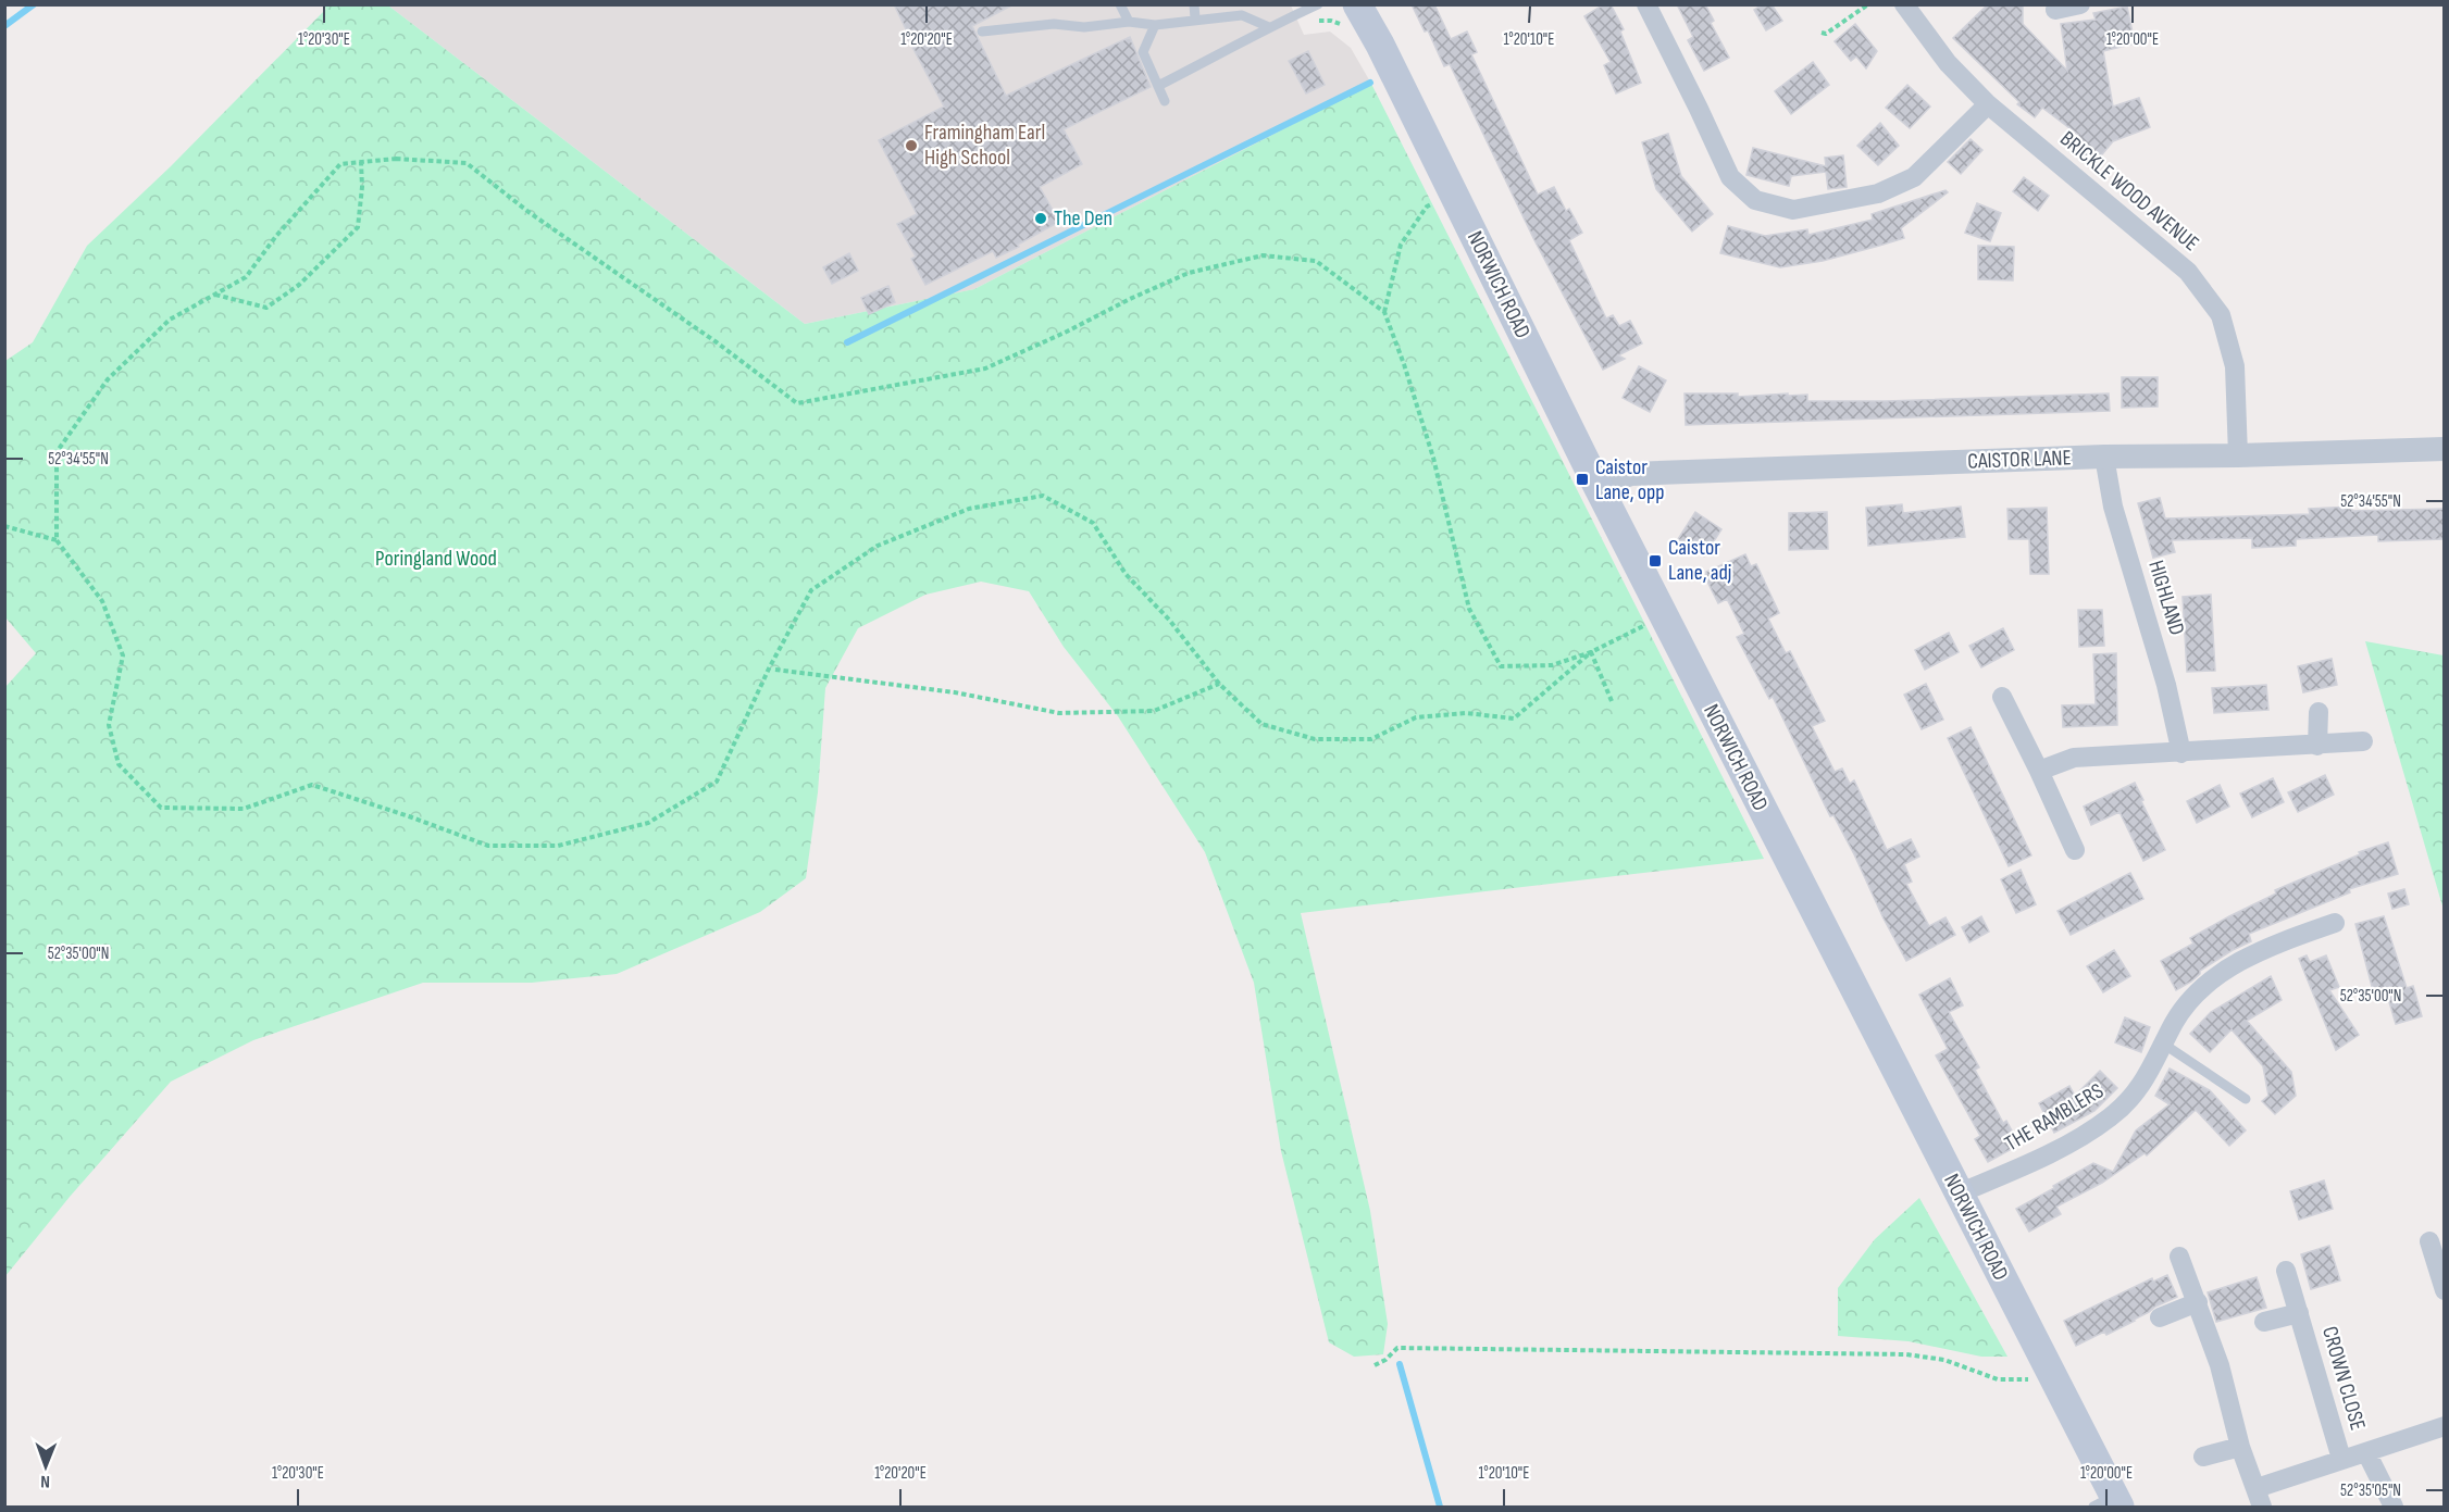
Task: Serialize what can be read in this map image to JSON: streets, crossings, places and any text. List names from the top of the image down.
{
  "streets": {
    "main road": ["NORWICH ROAD"],
    "street": [
      "BRICKLE WOOD AVENUE",
      "CAISTOR LANE",
      "HIGHLAND",
      "THE RAMBLERS",
      "CROWN CLOSE"
    ]
  },
  "crossings": [
    ["BRICKLE WOOD AVENUE", "CAISTOR LANE"],
    ["NORWICH ROAD", "CAISTOR LANE"],
    ["NORWICH ROAD", "THE RAMBLERS"],
    ["CAISTOR LANE", "HIGHLAND"]
  ],
  "parks": ["Poringland Wood"],
  "places": {
    "other": ["Framingham Earl High School", "The Den"],
    "transit": ["Caistor Lane, opp", "Caistor Lane, adj"]
  },
  "north": "bottom",
  "coordinates": [
    "1°20'30\"E",
    "1°20'20\"E",
    "1°20'10\"E",
    "1°20'00\"E",
    "52°34'55\"N",
    "52°35'00\"N",
    "52°35'05\"N"
  ]
}
